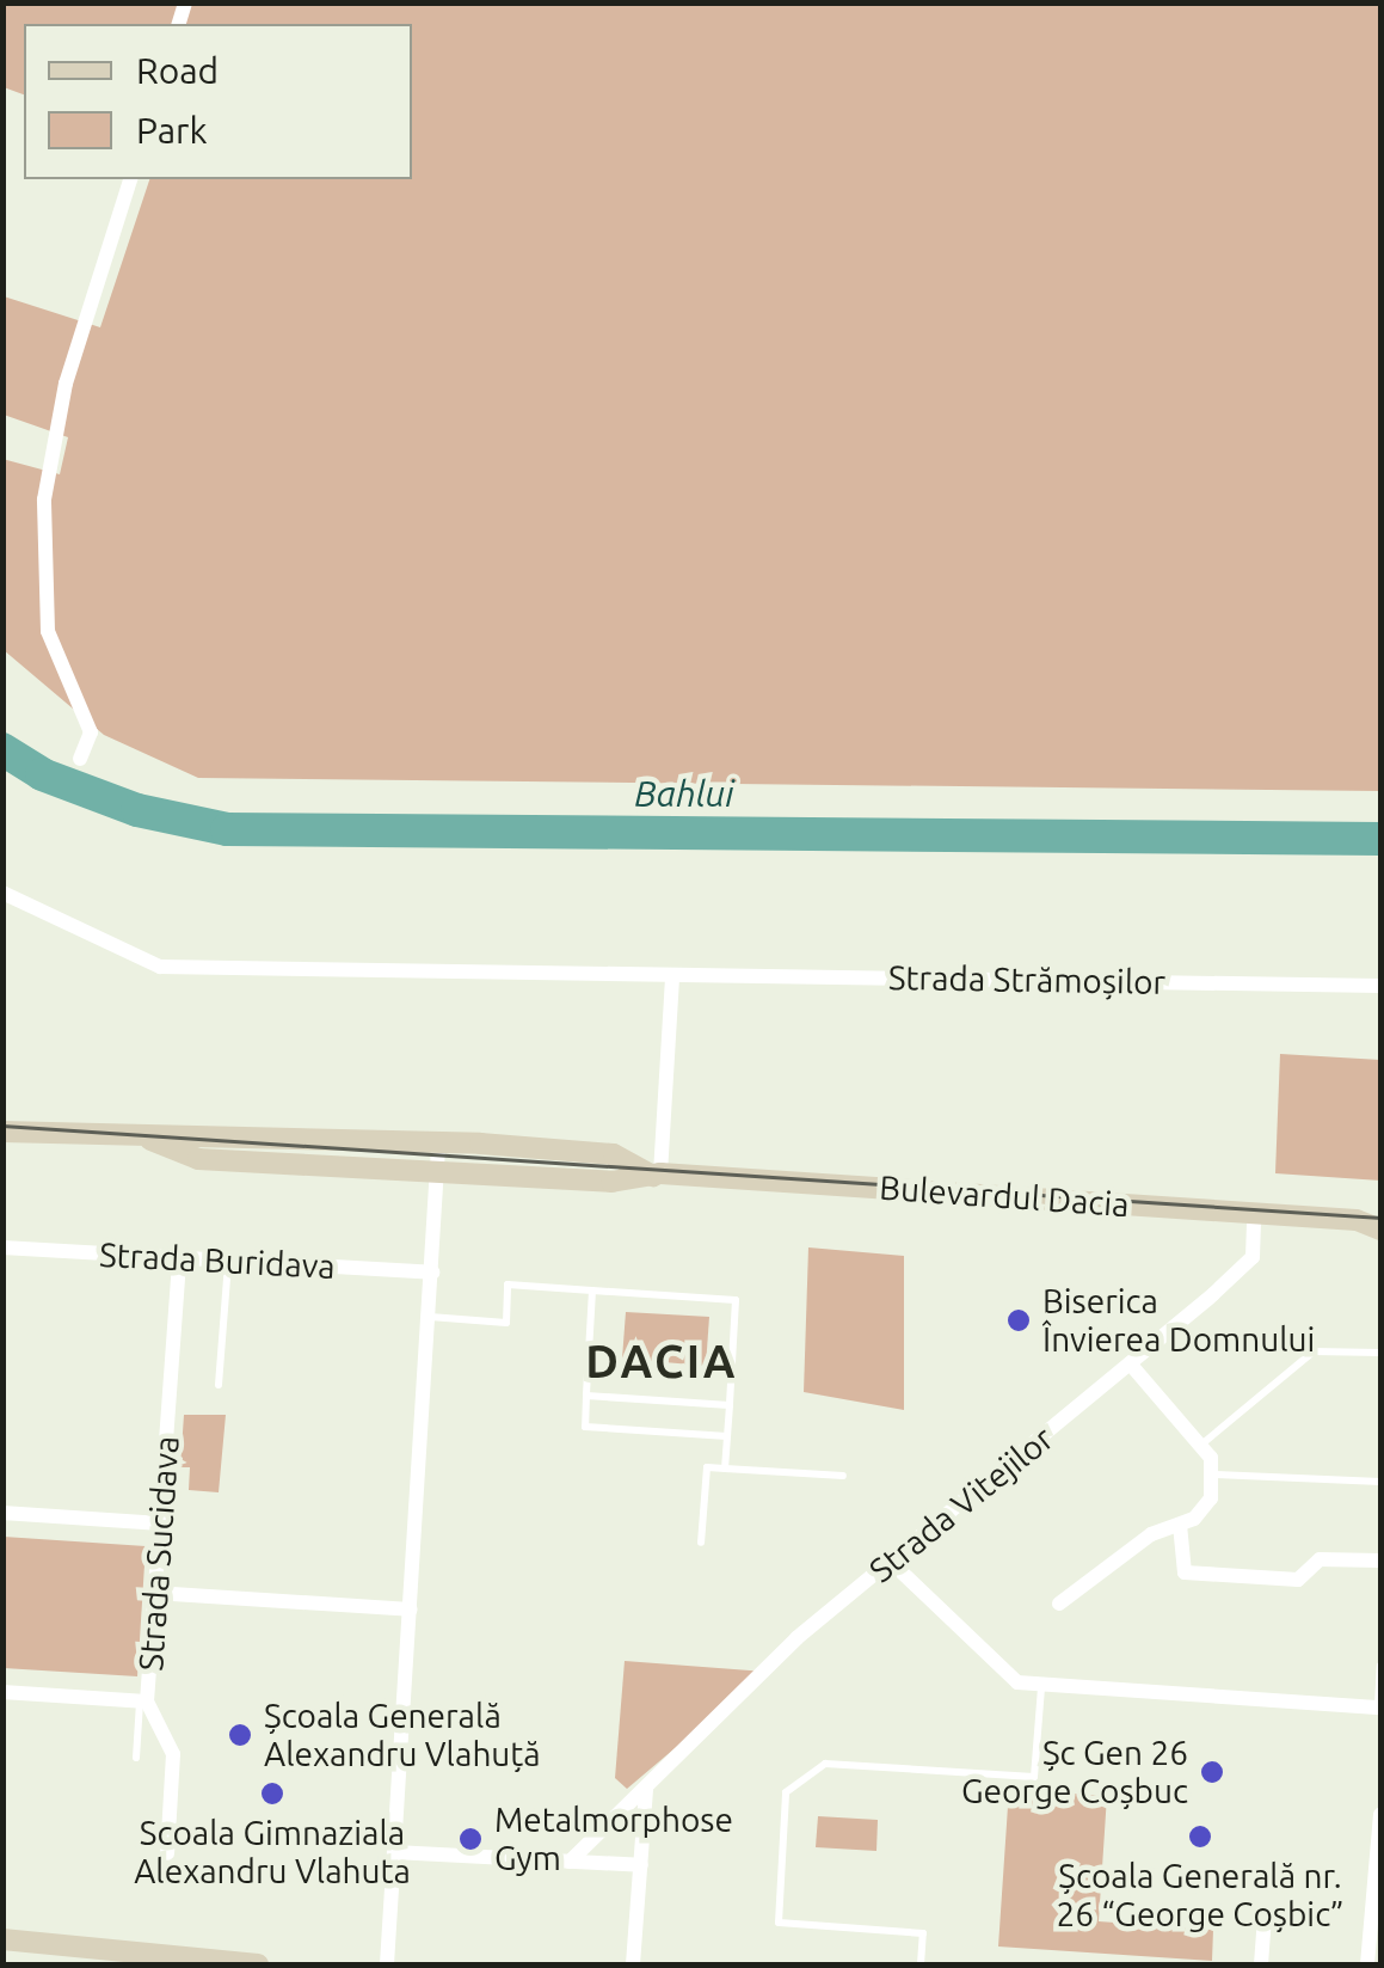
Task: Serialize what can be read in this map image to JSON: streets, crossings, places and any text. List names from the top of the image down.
{
  "streets": {
    "street": [
      "Strada Strămoșilor",
      "Bulevardul Dacia",
      "Strada Buridava",
      "Strada Vitejilor",
      "Strada Sucidava"
    ]
  },
  "crossings": [
    ["Bulevardul Dacia", "Strada Vitejilor"],
    ["Strada Buridava", "Strada Sucidava"]
  ],
  "districts": ["DACIA"],
  "water": ["Bahlui"],
  "places": [
    "Biserica Învierea Domnului",
    "Școala Generală Alexandru Vlahuță",
    "Șc Gen 26 George Coșbuc",
    "Scoala Gimnaziala Alexandru Vlahuta",
    "Școala Generală nr. 26 “George Coșbic”",
    "Metalmorphose Gym"
  ],
  "legend": ["Road", "Park"]
}
